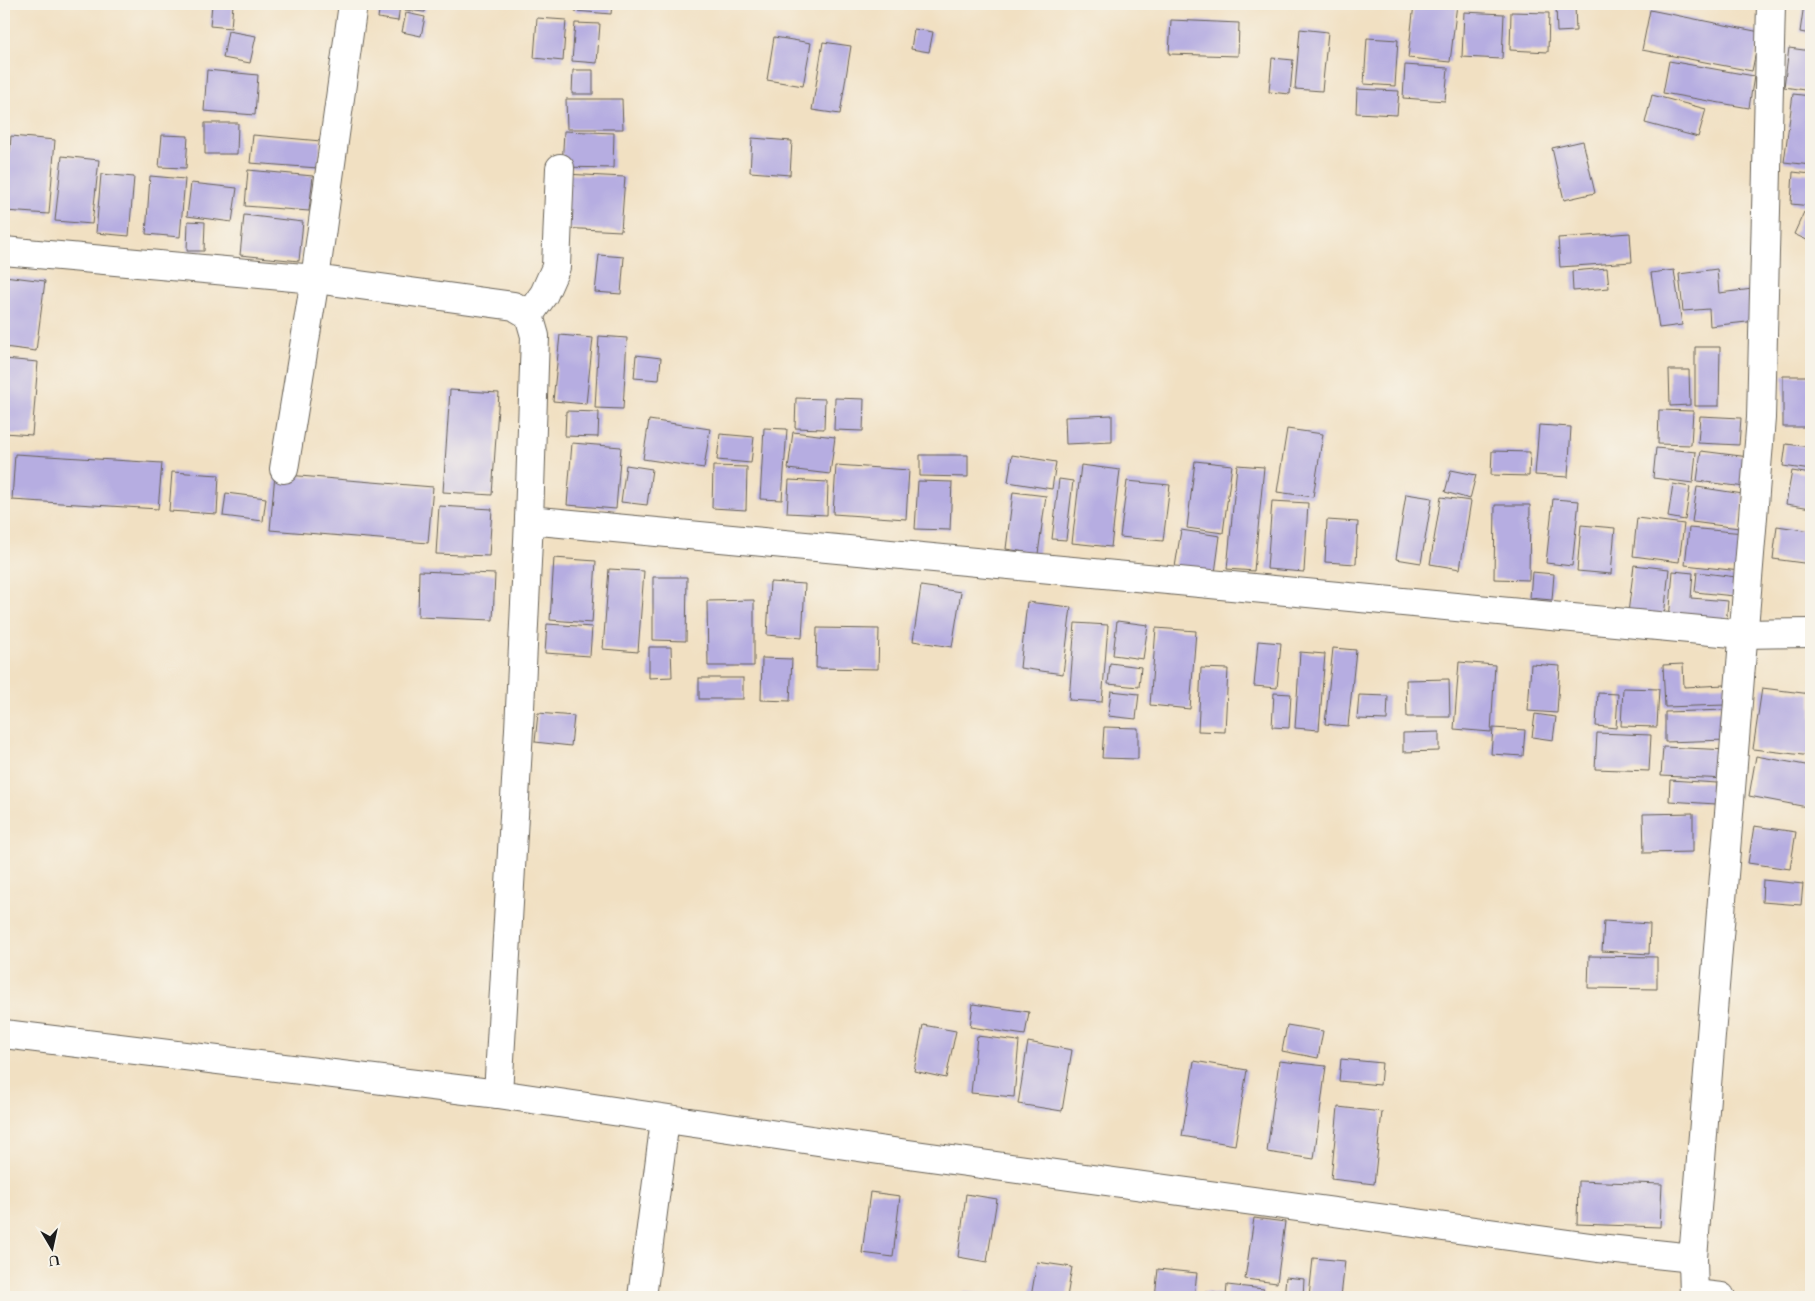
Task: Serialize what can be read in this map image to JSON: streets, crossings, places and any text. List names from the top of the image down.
{
  "north": "bottom"
}
